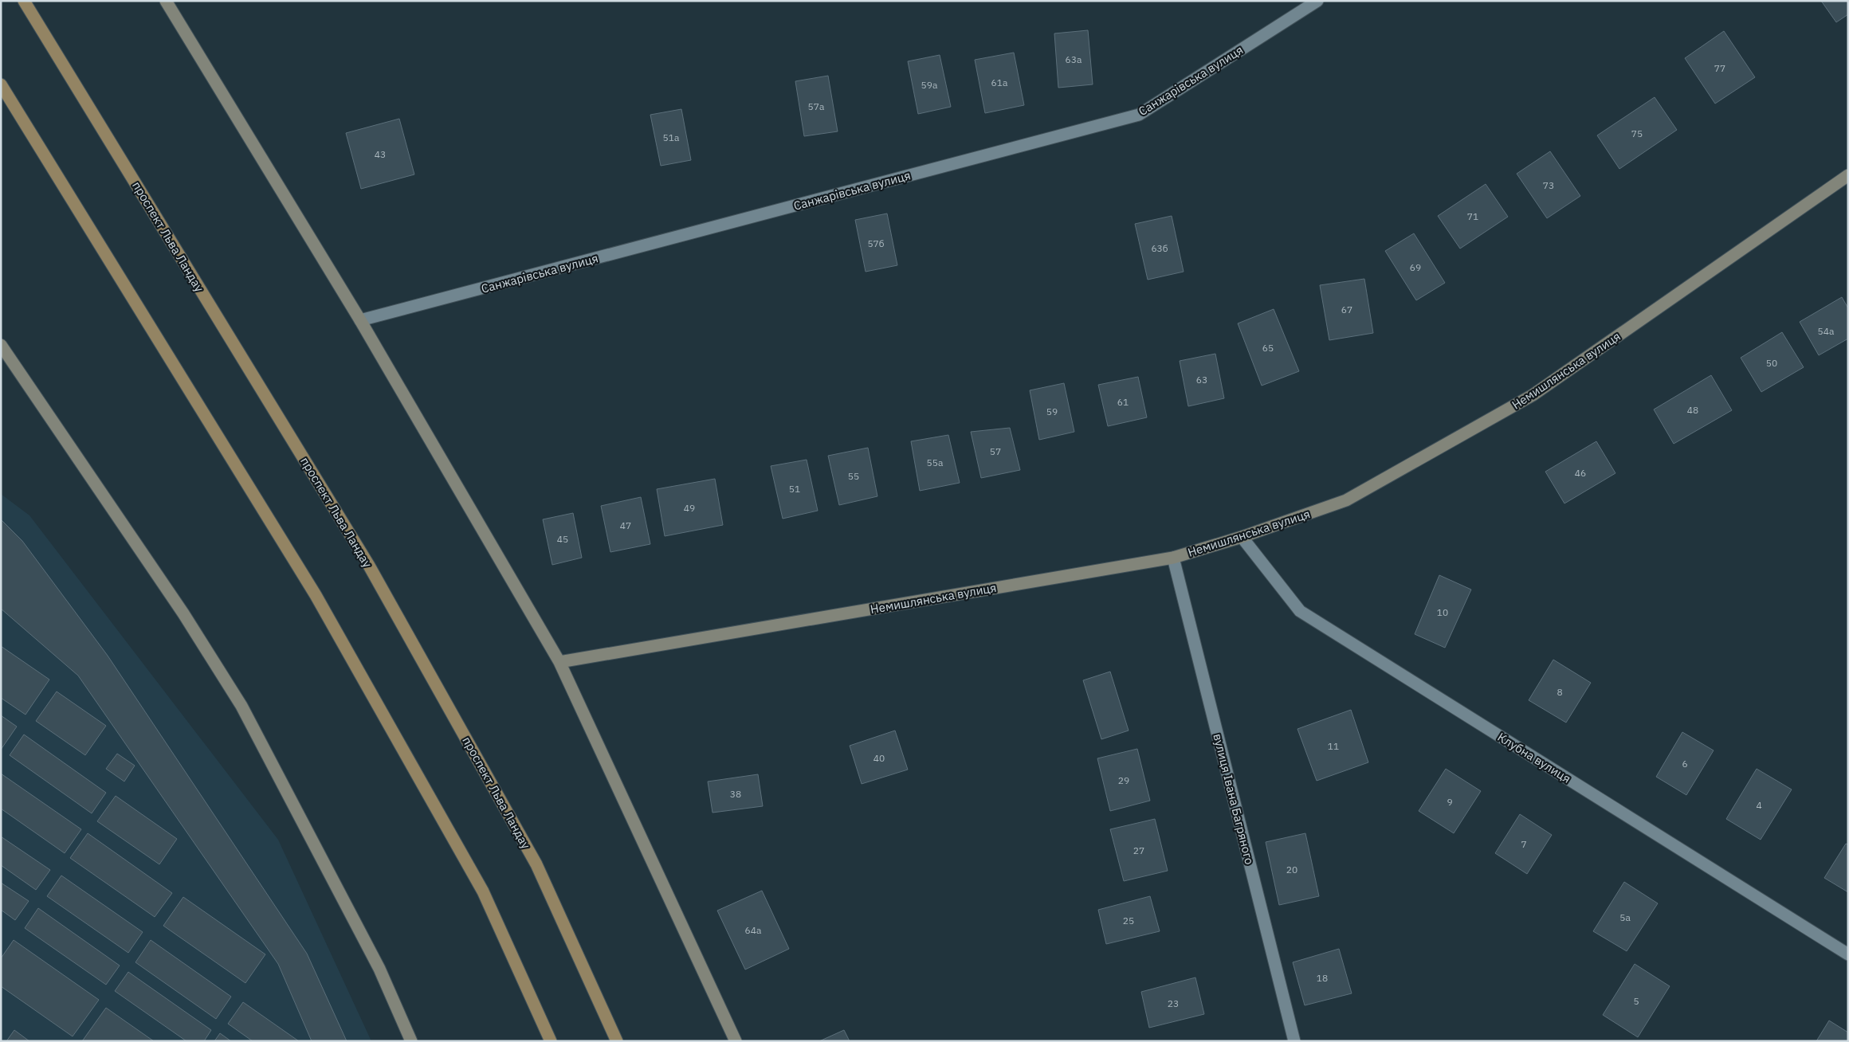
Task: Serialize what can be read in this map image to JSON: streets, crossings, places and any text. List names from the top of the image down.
{
  "streets": {
    "main road": ["проспект Льва Ландау"],
    "street": [
      "Санжарівська вулиця",
      "Немишлянська вулиця",
      "Клубна вулиця",
      "вулиця Івана Багряного"
    ]
  },
  "crossings": [
    ["Немишлянська вулиця", "Клубна вулиця"],
    ["Немишлянська вулиця", "вулиця Івана Багряного"]
  ],
  "house_numbers": [
    "63а",
    "77",
    "61а",
    "59а",
    "57а",
    "75",
    "51а",
    "43",
    "73",
    "71",
    "57б",
    "63б",
    "69",
    "67",
    "54а",
    "65",
    "50",
    "63",
    "61",
    "48",
    "59",
    "57",
    "55а",
    "46",
    "55",
    "51",
    "49",
    "47",
    "45",
    "10",
    "8",
    "11",
    "40",
    "6",
    "29",
    "38",
    "9",
    "4",
    "7",
    "27",
    "20",
    "5а",
    "25",
    "64а",
    "18",
    "5",
    "23"
  ]
}
